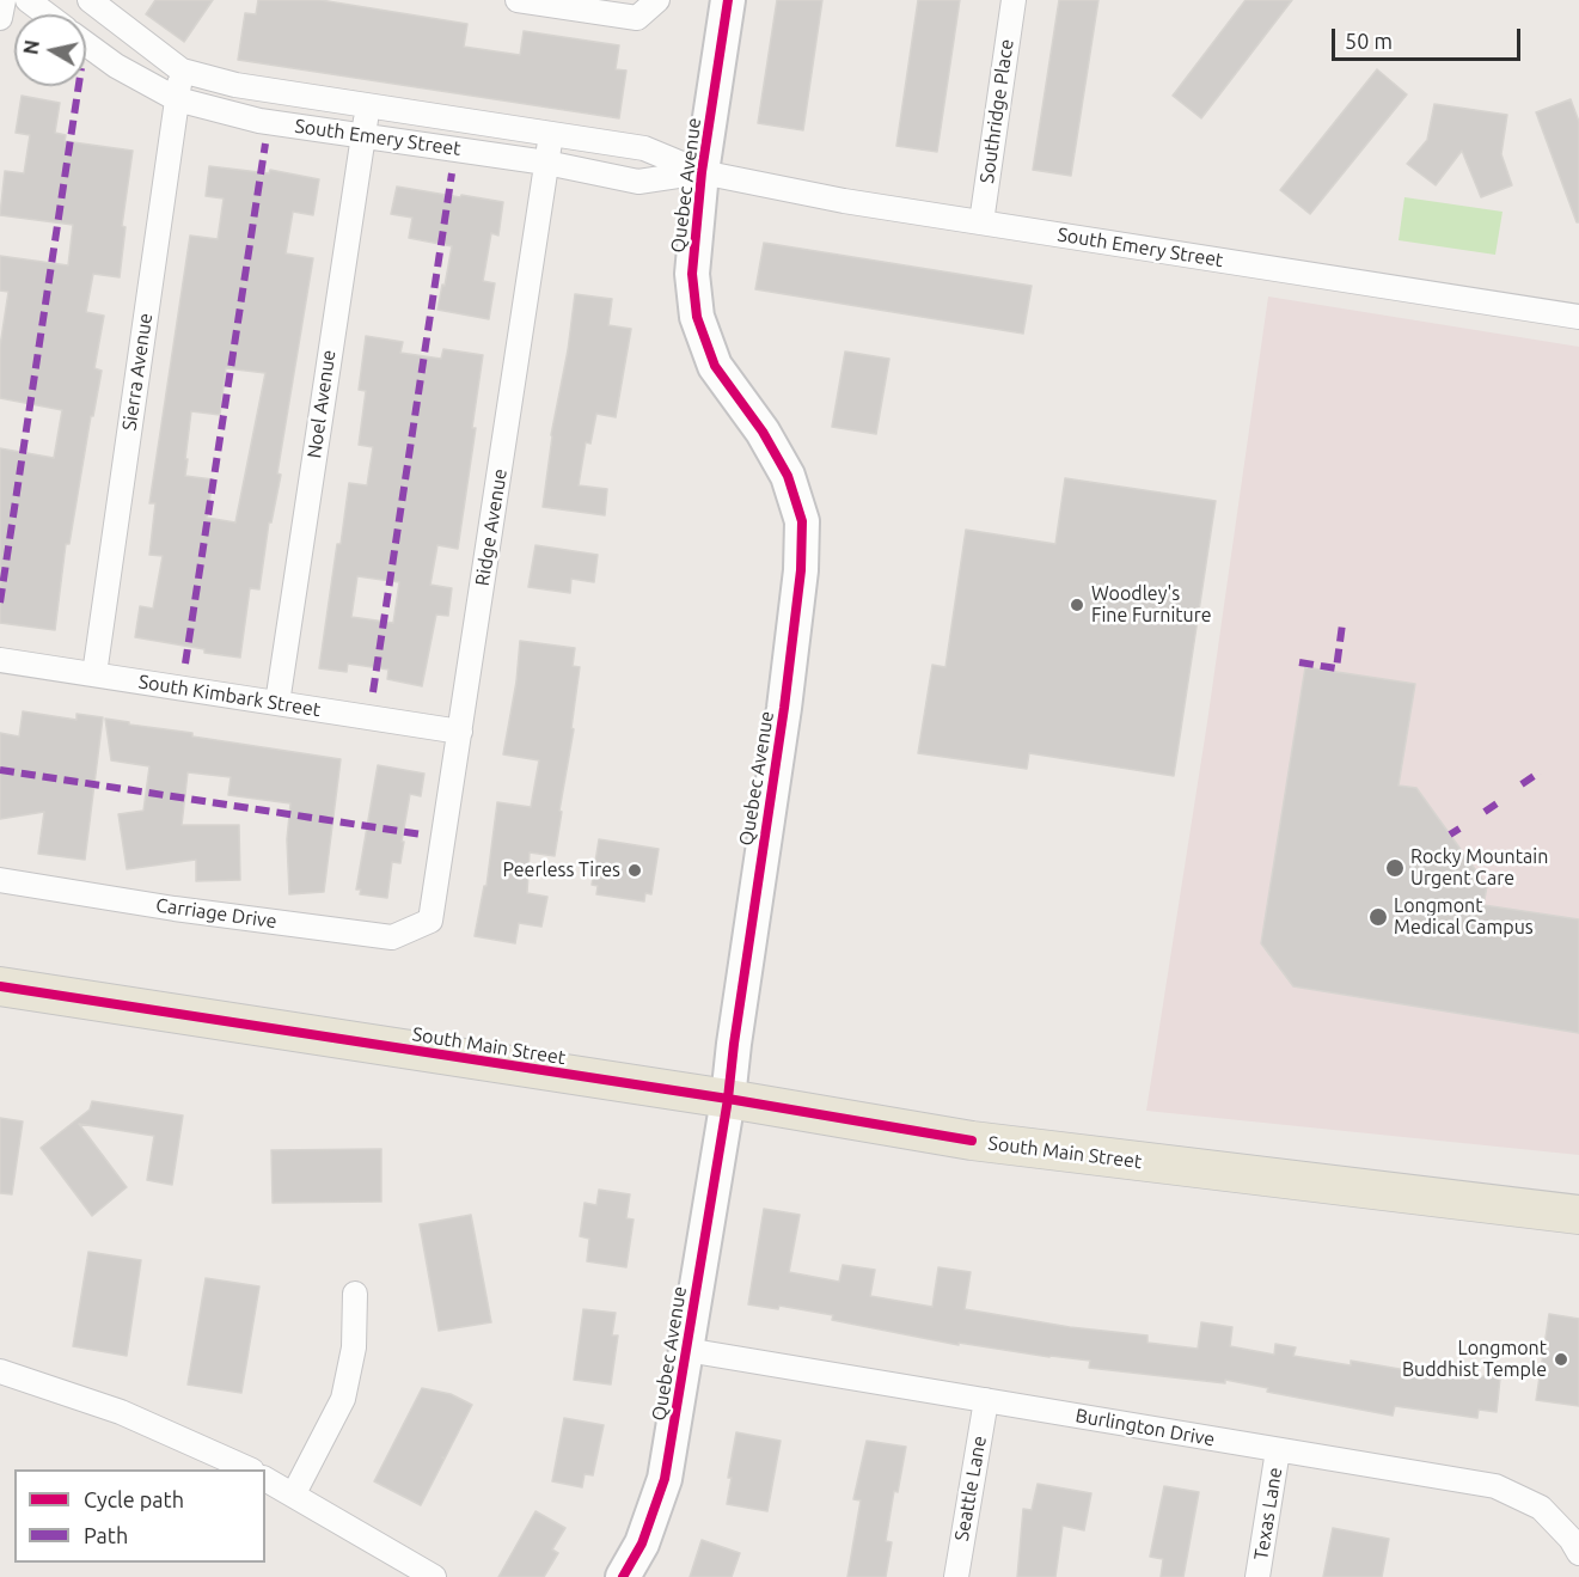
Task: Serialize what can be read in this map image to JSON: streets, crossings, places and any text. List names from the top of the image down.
{
  "streets": {
    "main road": ["South Main Street"],
    "street": [
      "Southridge Place",
      "South Emery Street",
      "Quebec Avenue",
      "Sierra Avenue",
      "Noel Avenue",
      "Ridge Avenue",
      "South Kimbark Street",
      "Carriage Drive",
      "Burlington Drive",
      "Seattle Lane",
      "Texas Lane"
    ]
  },
  "crossings": [
    ["Southridge Place", "South Emery Street"],
    ["South Emery Street", "Quebec Avenue"],
    ["South Emery Street", "Sierra Avenue"],
    ["South Emery Street", "Noel Avenue"],
    ["South Emery Street", "Ridge Avenue"],
    ["Quebec Avenue", "South Main Street"],
    ["Quebec Avenue", "Burlington Drive"],
    ["Sierra Avenue", "South Kimbark Street"],
    ["Noel Avenue", "South Kimbark Street"],
    ["Ridge Avenue", "South Kimbark Street"],
    ["Ridge Avenue", "Carriage Drive"],
    ["Burlington Drive", "Seattle Lane"],
    ["Burlington Drive", "Texas Lane"]
  ],
  "places": [
    "Woodley's Fine Furniture",
    "Rocky Mountain Urgent Care",
    "Peerless Tires",
    "Longmont Medical Campus",
    "Longmont Buddhist Temple"
  ],
  "legend": ["Cycle path", "Path"],
  "scale_bar": "50 m",
  "north": "left"
}
